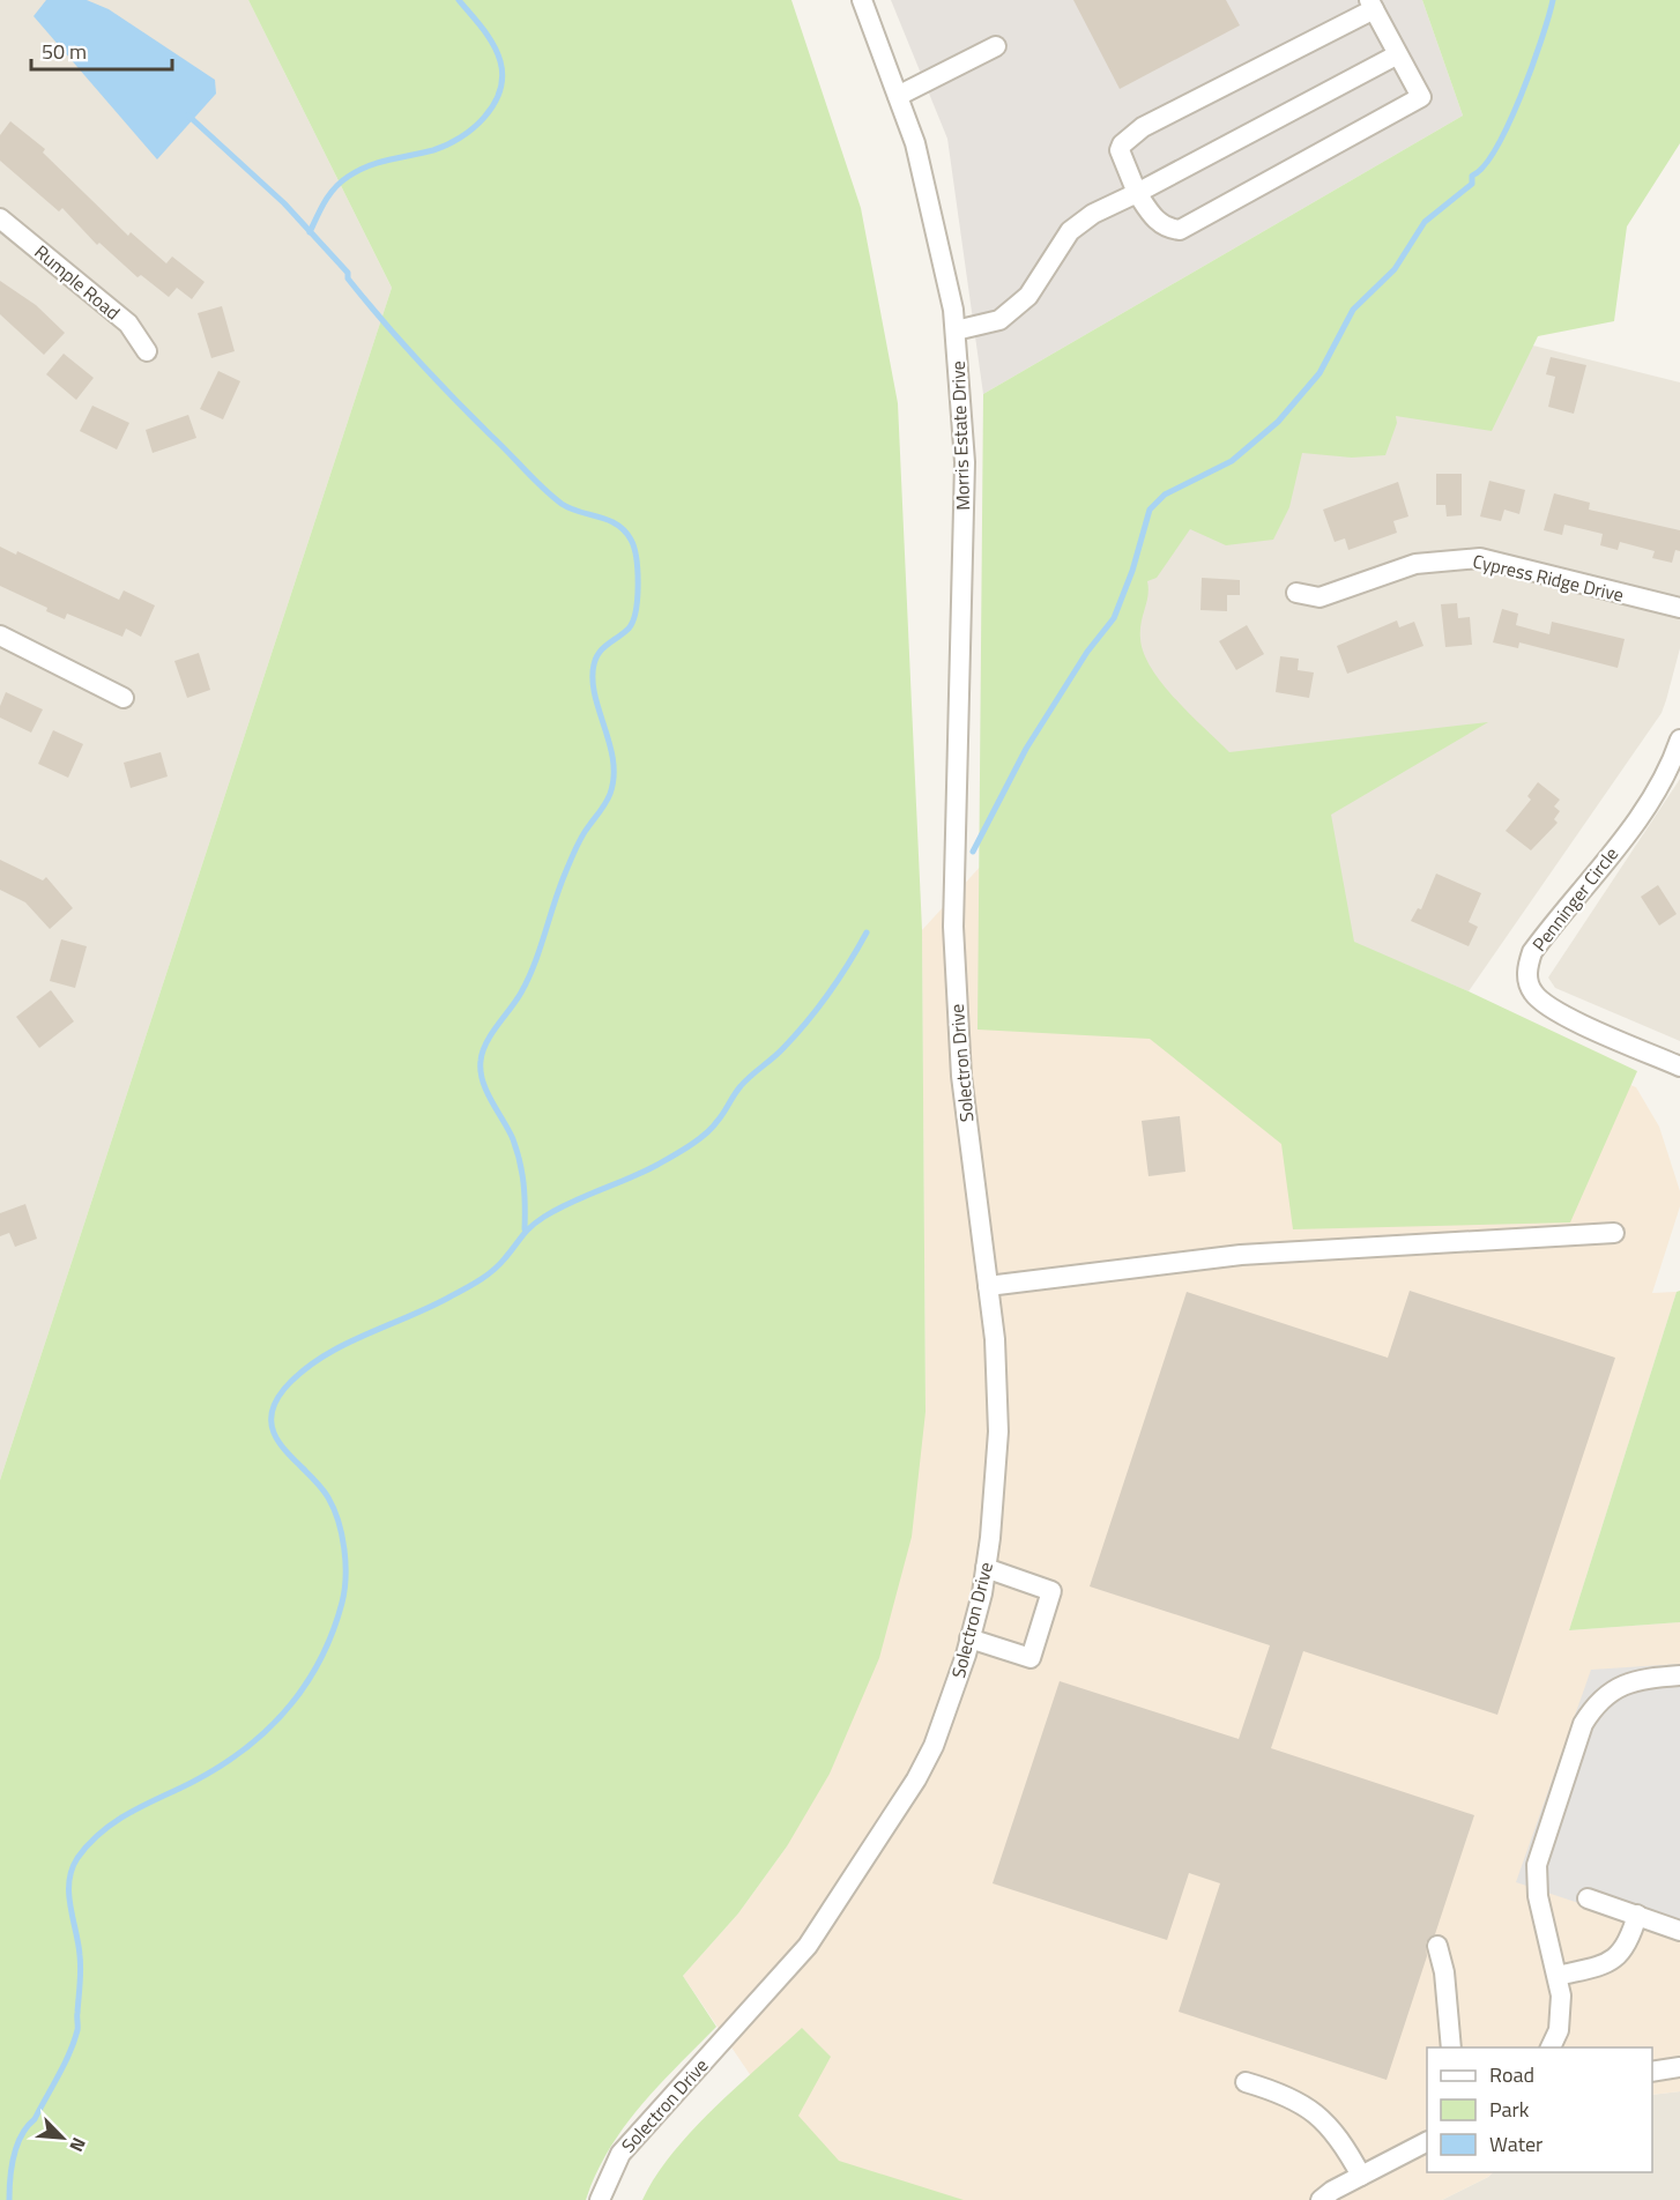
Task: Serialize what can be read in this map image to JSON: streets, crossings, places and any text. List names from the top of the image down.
{
  "streets": {
    "street": [
      "Rumple Road",
      "Morris Estate Drive",
      "Cypress Ridge Drive",
      "Penninger Circle",
      "Solectron Drive"
    ]
  },
  "crossings": [
    ["Morris Estate Drive", "Solectron Drive"]
  ],
  "legend": ["Road", "Park", "Water"],
  "scale_bar": "50 m",
  "north": "bottom right"
}
